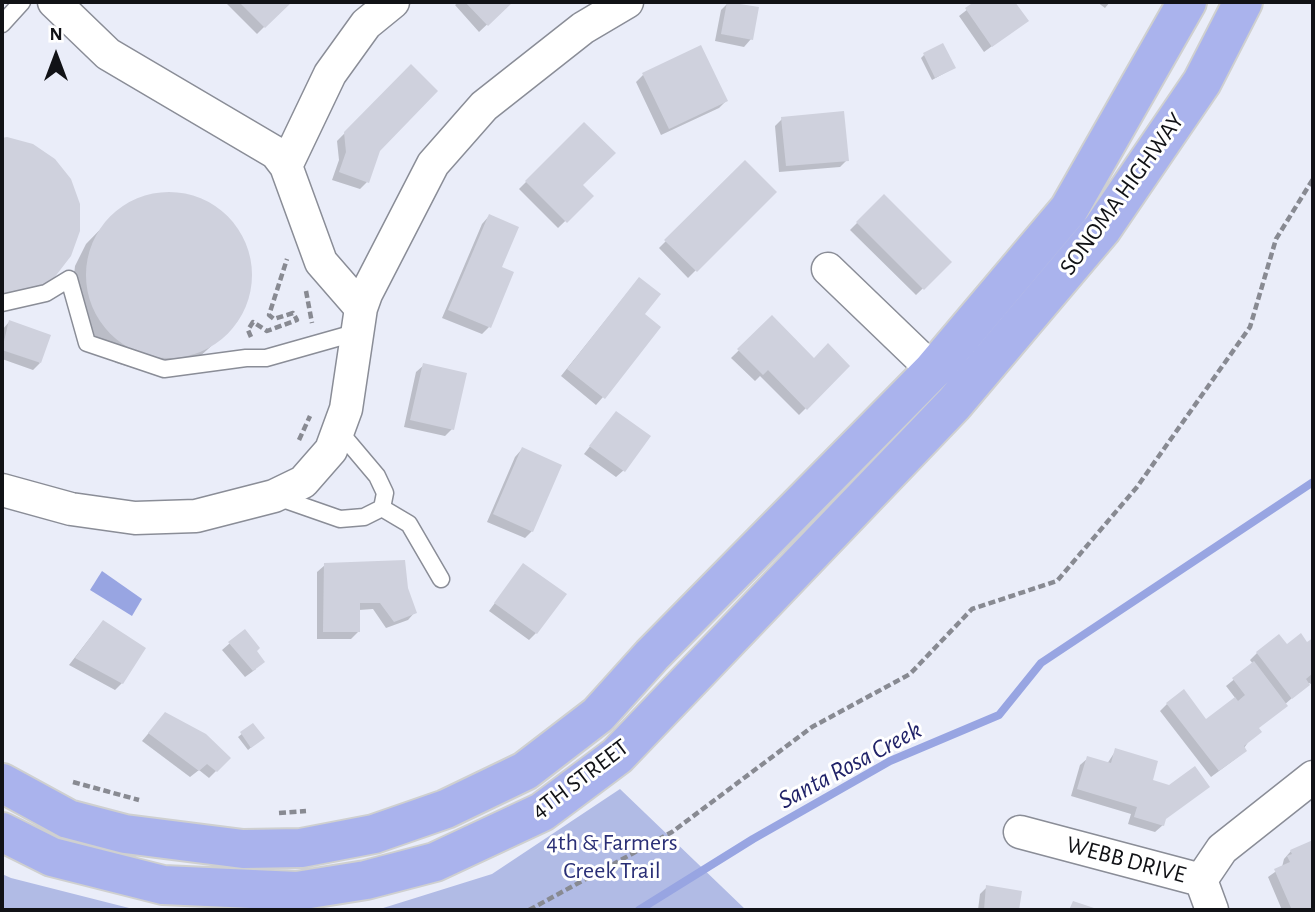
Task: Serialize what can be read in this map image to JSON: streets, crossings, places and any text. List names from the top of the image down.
{
  "streets": {
    "main road": ["SONOMA HIGHWAY", "4TH STREET"],
    "street": ["WEBB DRIVE"]
  },
  "crossings": [
    ["SONOMA HIGHWAY", "4TH STREET"]
  ],
  "water": ["Santa Rosa Creek"],
  "parks": ["4th & Farmers Creek Trail"],
  "north": "top"
}
